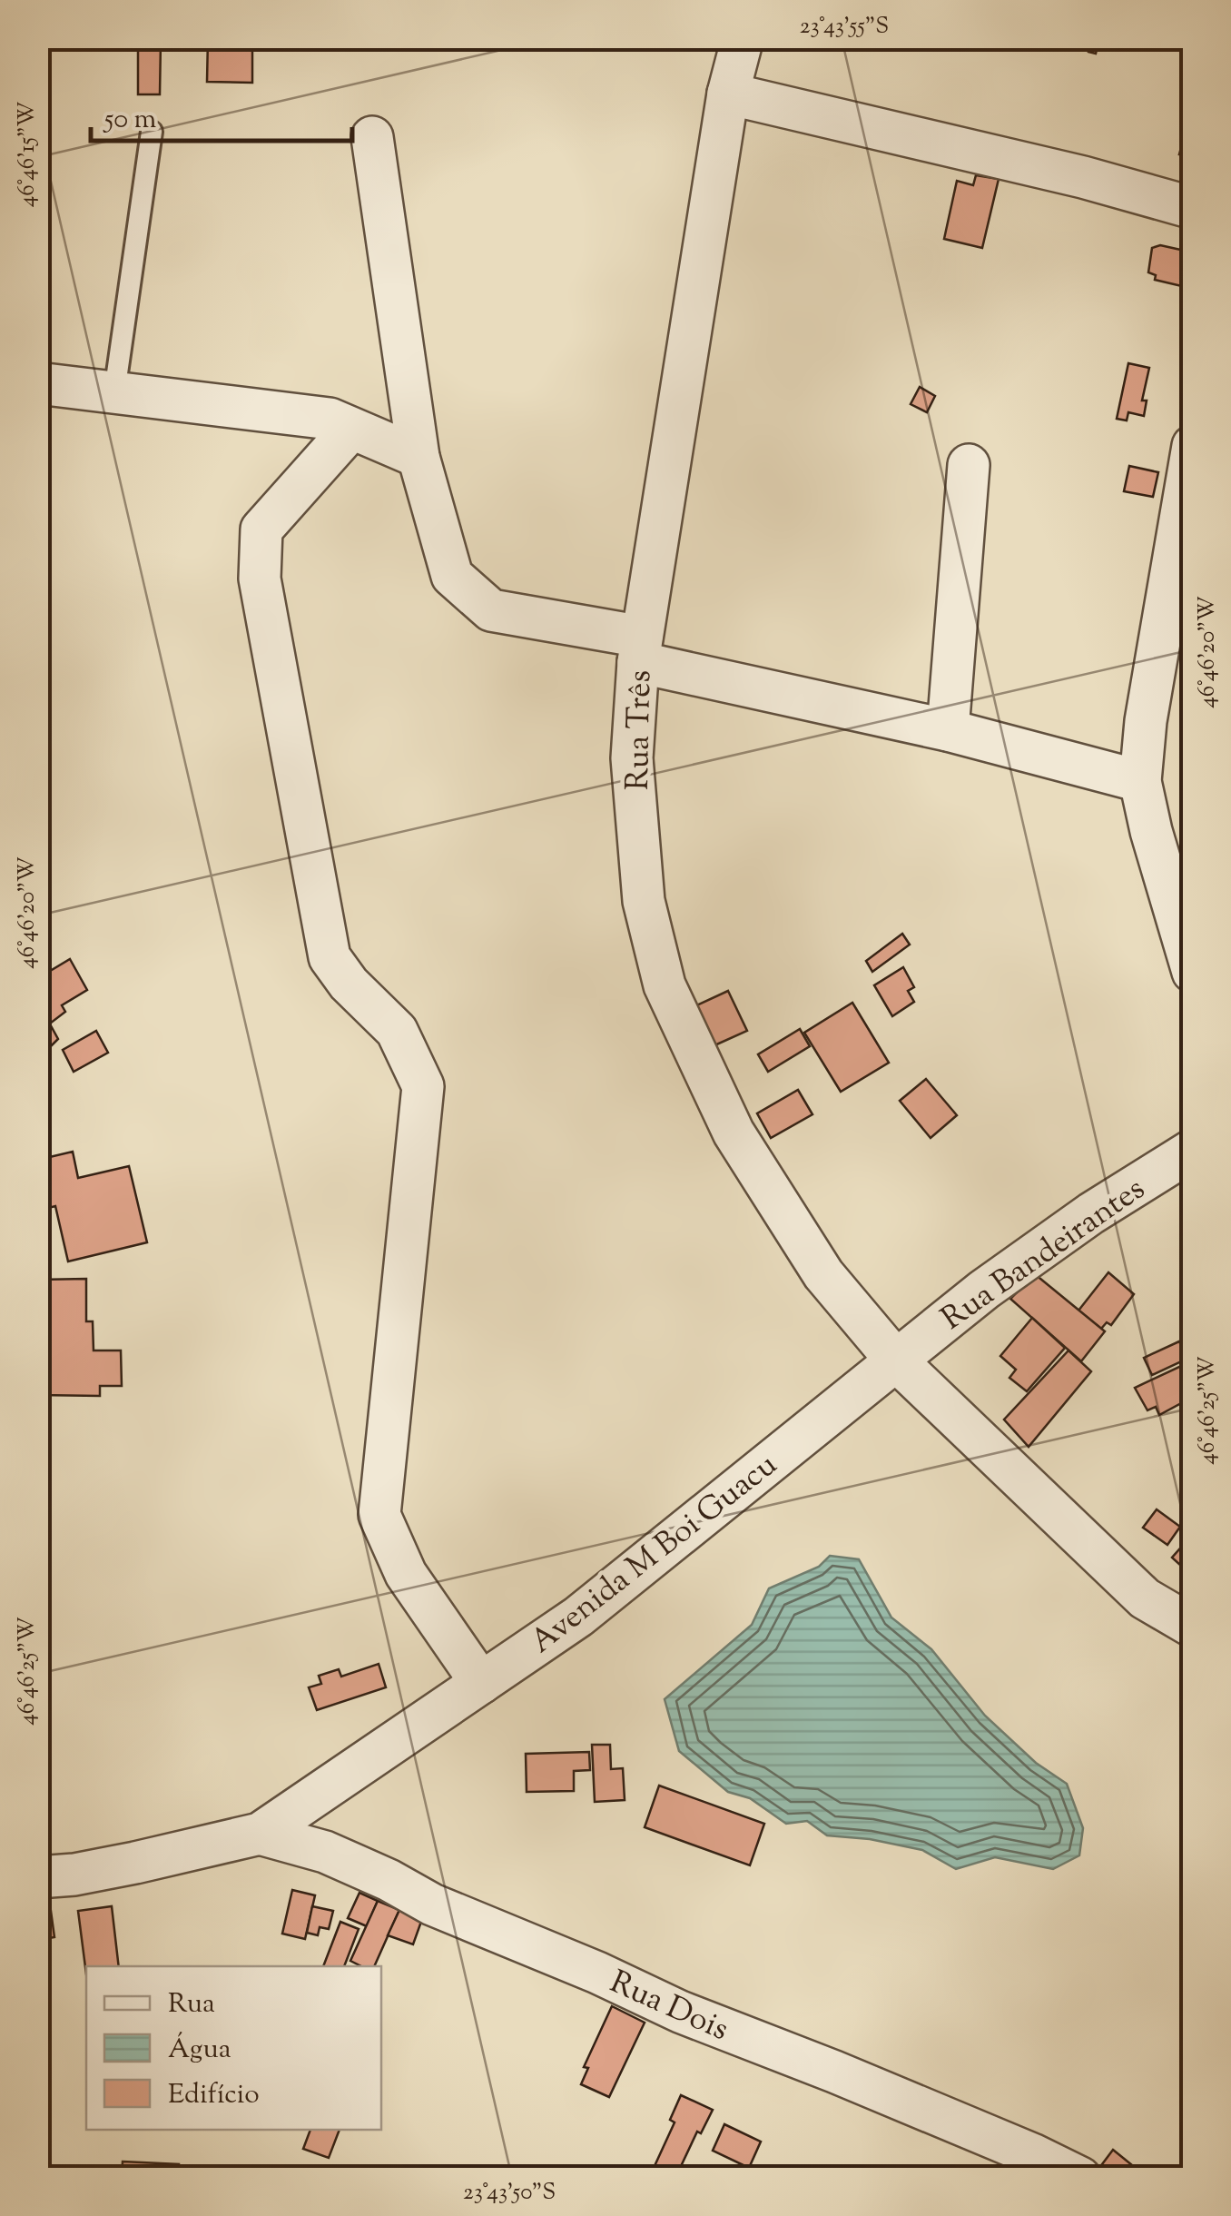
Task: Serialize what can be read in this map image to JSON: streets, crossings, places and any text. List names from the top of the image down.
{
  "streets": {
    "street": [
      "Rua Três",
      "Rua Bandeirantes",
      "Avenida M Boi Guacu",
      "Rua Dois"
    ]
  },
  "crossings": [
    ["Rua Três", "Rua Bandeirantes"],
    ["Rua Três", "Avenida M Boi Guacu"],
    ["Rua Bandeirantes", "Avenida M Boi Guacu"],
    ["Avenida M Boi Guacu", "Rua Dois"]
  ],
  "legend": ["Rua", "Água", "Edifício"],
  "scale_bar": "50 m",
  "coordinates": [
    "23°43'55\"S",
    "46°46'15\"W",
    "46°46'20\"W",
    "46°46'25\"W",
    "23°43'50\"S"
  ]
}
